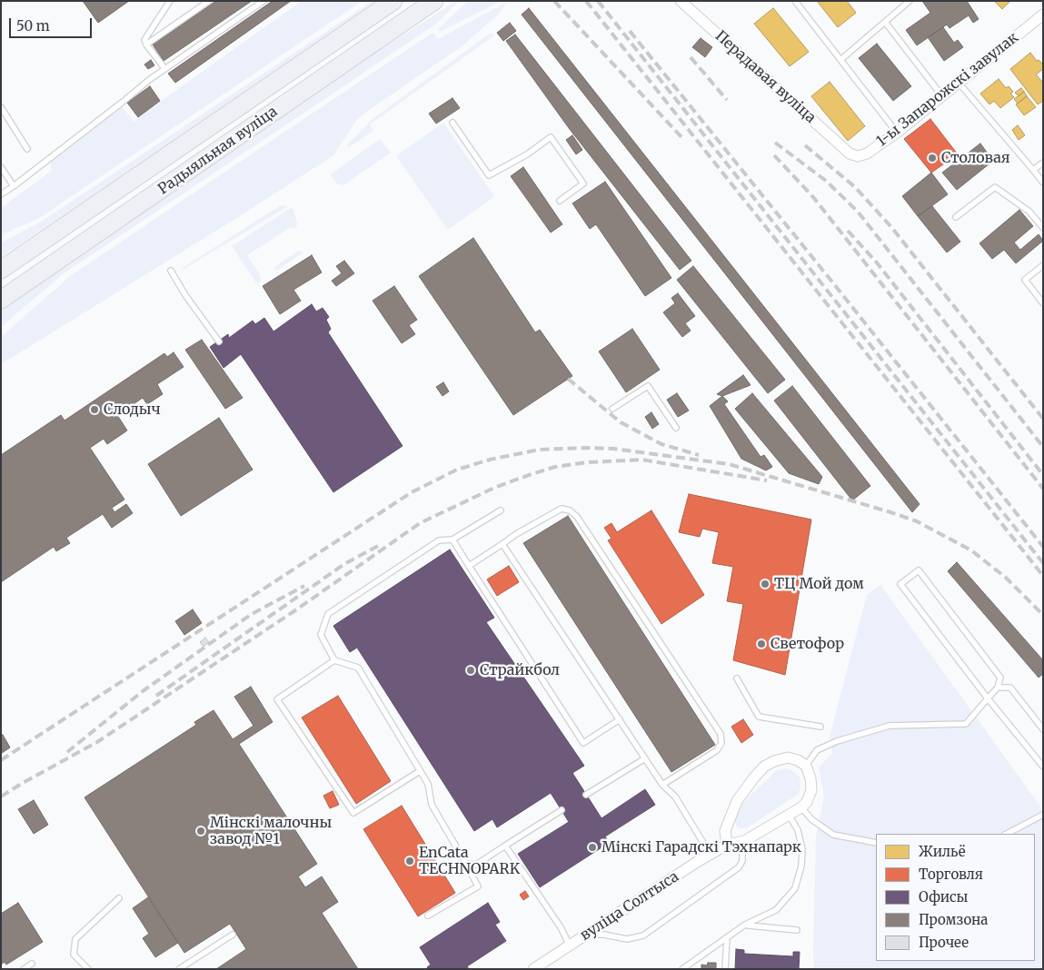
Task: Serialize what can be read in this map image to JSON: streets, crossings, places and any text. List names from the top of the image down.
{
  "streets": {
    "main road": ["Радыяльная вуліца"],
    "street": ["Перадавая вуліца", "1-ы Запарожскі завулак", "вуліца Солтыса"]
  },
  "crossings": [
    ["Перадавая вуліца", "1-ы Запарожскі завулак"]
  ],
  "places": [
    "Столовая",
    "Слодыч",
    "ТЦ Мой дом",
    "Светофор",
    "Страйкбол",
    "Мінскі малочны завод №1",
    "Мінскі Гарадскі Тэхнапарк",
    "EnCata TECHNOPARK"
  ],
  "legend": [
    "Жильё",
    "Торговля",
    "Офисы",
    "Промзона",
    "Прочее"
  ],
  "scale_bar": "50 m"
}
